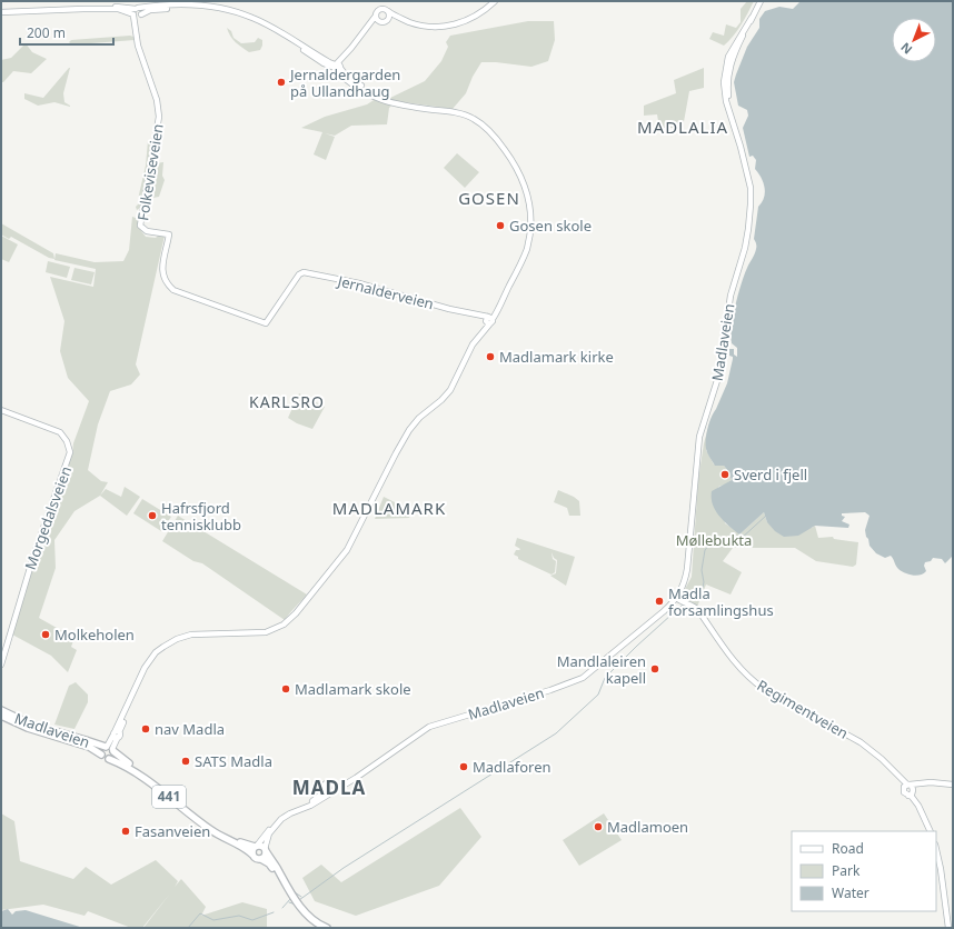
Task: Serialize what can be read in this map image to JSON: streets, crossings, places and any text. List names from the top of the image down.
{
  "streets": {
    "main road": [
      "Folkeviseveien",
      "Jernalderveien",
      "Madlaveien",
      "Morgedalsveien",
      "Regimentveien",
      "441"
    ]
  },
  "crossings": [
    ["Folkeviseveien", "Jernalderveien"],
    ["Madlaveien", "Regimentveien"],
    ["Madlaveien", "441"]
  ],
  "districts": [
    "MADLALIA",
    "GOSEN",
    "KARLSRO",
    "MADLAMARK",
    "MADLA"
  ],
  "parks": ["Møllebukta"],
  "places": [
    "Jernaldergarden på Ullandhaug",
    "Gosen skole",
    "Madlamark kirke",
    "Sverd i fjell",
    "Hafrsfjord tennisklubb",
    "Madla forsamlingshus",
    "Molkeholen",
    "Mandlaleiren kapell",
    "Madlamark skole",
    "nav Madla",
    "SATS Madla",
    "Madlaforen",
    "Madlamoen",
    "Fasanveien"
  ],
  "legend": ["Road", "Park", "Water"],
  "scale_bar": "200 m",
  "north": "bottom left"
}
